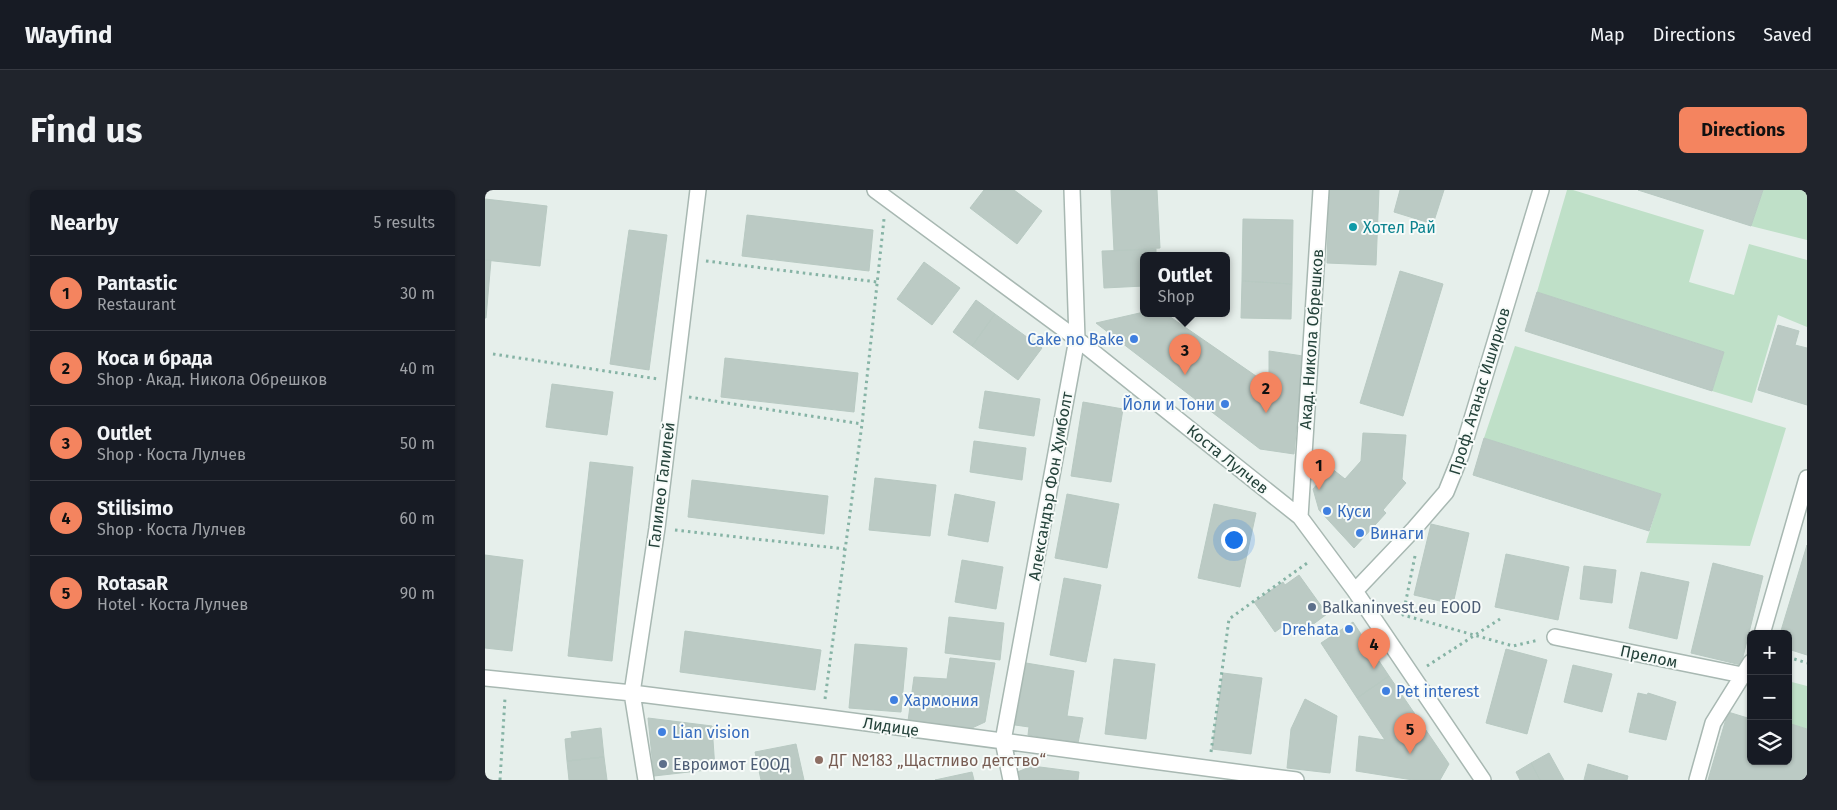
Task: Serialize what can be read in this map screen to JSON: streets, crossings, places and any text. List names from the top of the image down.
{
  "streets": {
    "street": [
      "Акад. Никола Обрешков",
      "Проф. Атанас Иширков",
      "Коста Лулчев",
      "Галилео Галилей",
      "Александър Фон Хумболт",
      "Прелом",
      "Лидице"
    ]
  },
  "crossings": [
    ["Акад. Никола Обрешков", "Коста Лулчев"],
    ["Проф. Атанас Иширков", "Коста Лулчев"],
    ["Коста Лулчев", "Александър Фон Хумболт"],
    ["Галилео Галилей", "Лидице"],
    ["Александър Фон Хумболт", "Лидице"]
  ],
  "places": [
    "Хотел Рай",
    "Cake no Bake",
    "Йоли и Тони",
    "Куси",
    "Винаги",
    "Balkaninvest.eu EOOD",
    "Drehata",
    "Pet interest",
    "Хармония",
    "Lian vision",
    "ДГ №183 „Щастливо детство“",
    "Евроимот ЕООД"
  ],
  "page": {
    "header": "Wayfind",
    "nav": ["Map", "Directions", "Saved"],
    "buttons": "Directions",
    "title": "Find us",
    "heading": ["Nearby", "5 results"],
    "popup": ["Outlet", "Shop"],
    "list": [
      {
        "mark": "1",
        "name": "Pantastic",
        "note": "Restaurant",
        "value": "30 m"
      },
      {
        "mark": "2",
        "name": "Коса и брада",
        "note": "Shop · Акад. Никола Обрешков",
        "value": "40 m"
      },
      {
        "mark": "3",
        "name": "Outlet",
        "note": "Shop · Коста Лулчев",
        "value": "50 m"
      },
      {
        "mark": "4",
        "name": "Stilisimo",
        "note": "Shop · Коста Лулчев",
        "value": "60 m"
      },
      {
        "mark": "5",
        "name": "RotasaR",
        "note": "Hotel · Коста Лулчев",
        "value": "90 m"
      }
    ],
    "pins": [
      "3",
      "2",
      "1",
      "4",
      "5"
    ],
    "map_buttons": ["+", "−"]
  }
}
